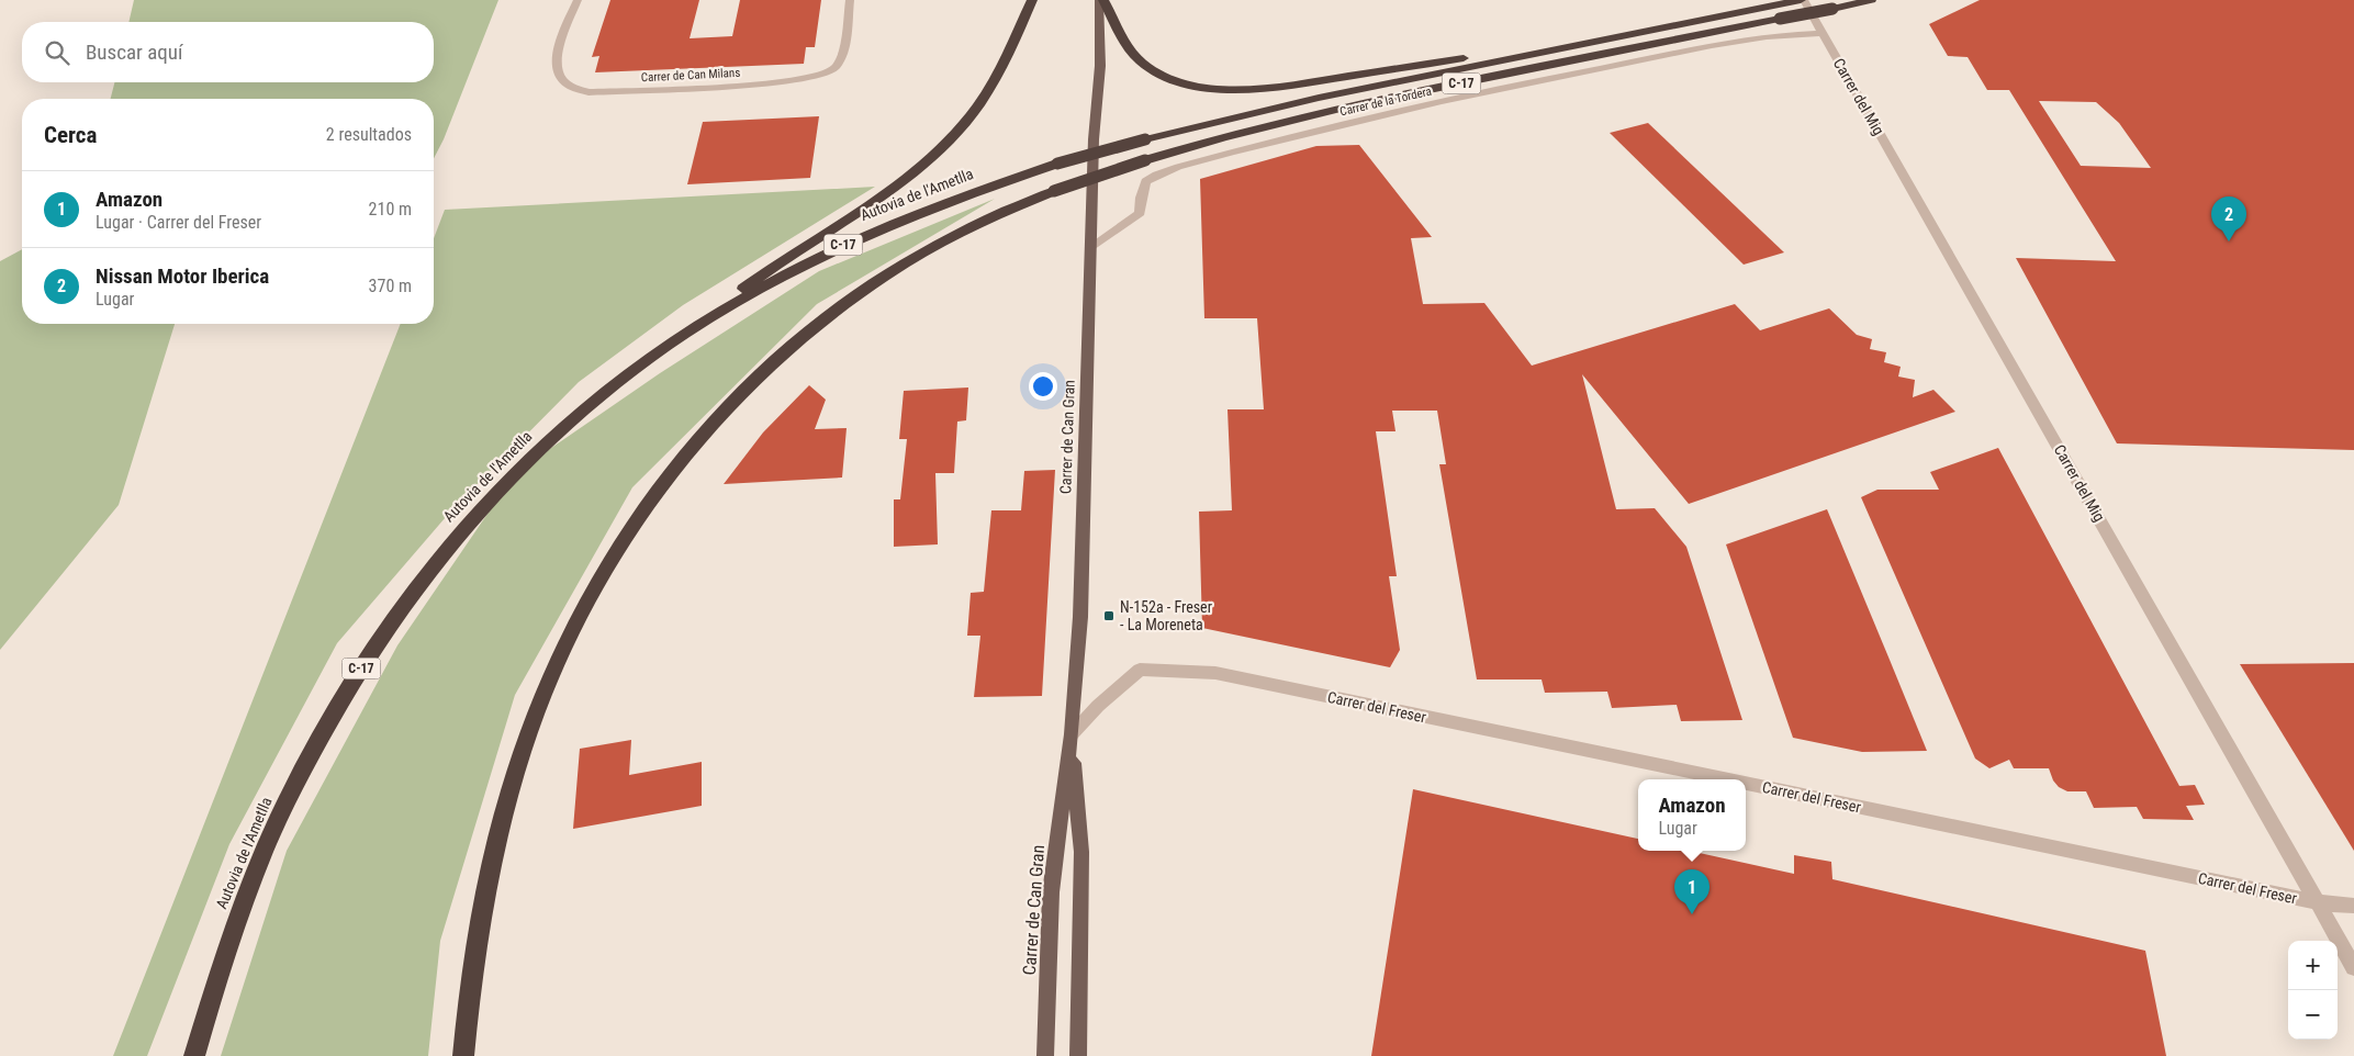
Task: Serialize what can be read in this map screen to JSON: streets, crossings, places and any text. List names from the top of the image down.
{
  "streets": {
    "highway": ["C-17", "Autovia de l'Ametlla"],
    "main road": ["Carrer de Can Gran"],
    "street": [
      "Carrer de Can Milans",
      "Carrer del Mig",
      "Carrer de la Tordera",
      "Carrer del Freser"
    ]
  },
  "crossings": [
    ["C-17", "Carrer del Mig"],
    ["C-17", "Autovia de l'Ametlla"],
    ["Carrer del Mig", "Carrer de la Tordera"],
    ["Carrer del Mig", "Carrer del Freser"],
    ["Carrer de la Tordera", "Carrer de Can Gran"],
    ["Carrer de Can Gran", "Carrer del Freser"]
  ],
  "places": {
    "transit": ["N-152a - Freser - La Moreneta"]
  },
  "page": {
    "search": "Buscar aquí",
    "heading": ["Cerca", "2 resultados"],
    "list": [
      {
        "mark": "1",
        "name": "Amazon",
        "note": "Lugar · Carrer del Freser",
        "value": "210 m"
      },
      {
        "mark": "2",
        "name": "Nissan Motor Iberica",
        "note": "Lugar",
        "value": "370 m"
      }
    ],
    "pins": ["2", "1"],
    "popup": ["Amazon", "Lugar"],
    "map_buttons": ["+", "−"]
  }
}
